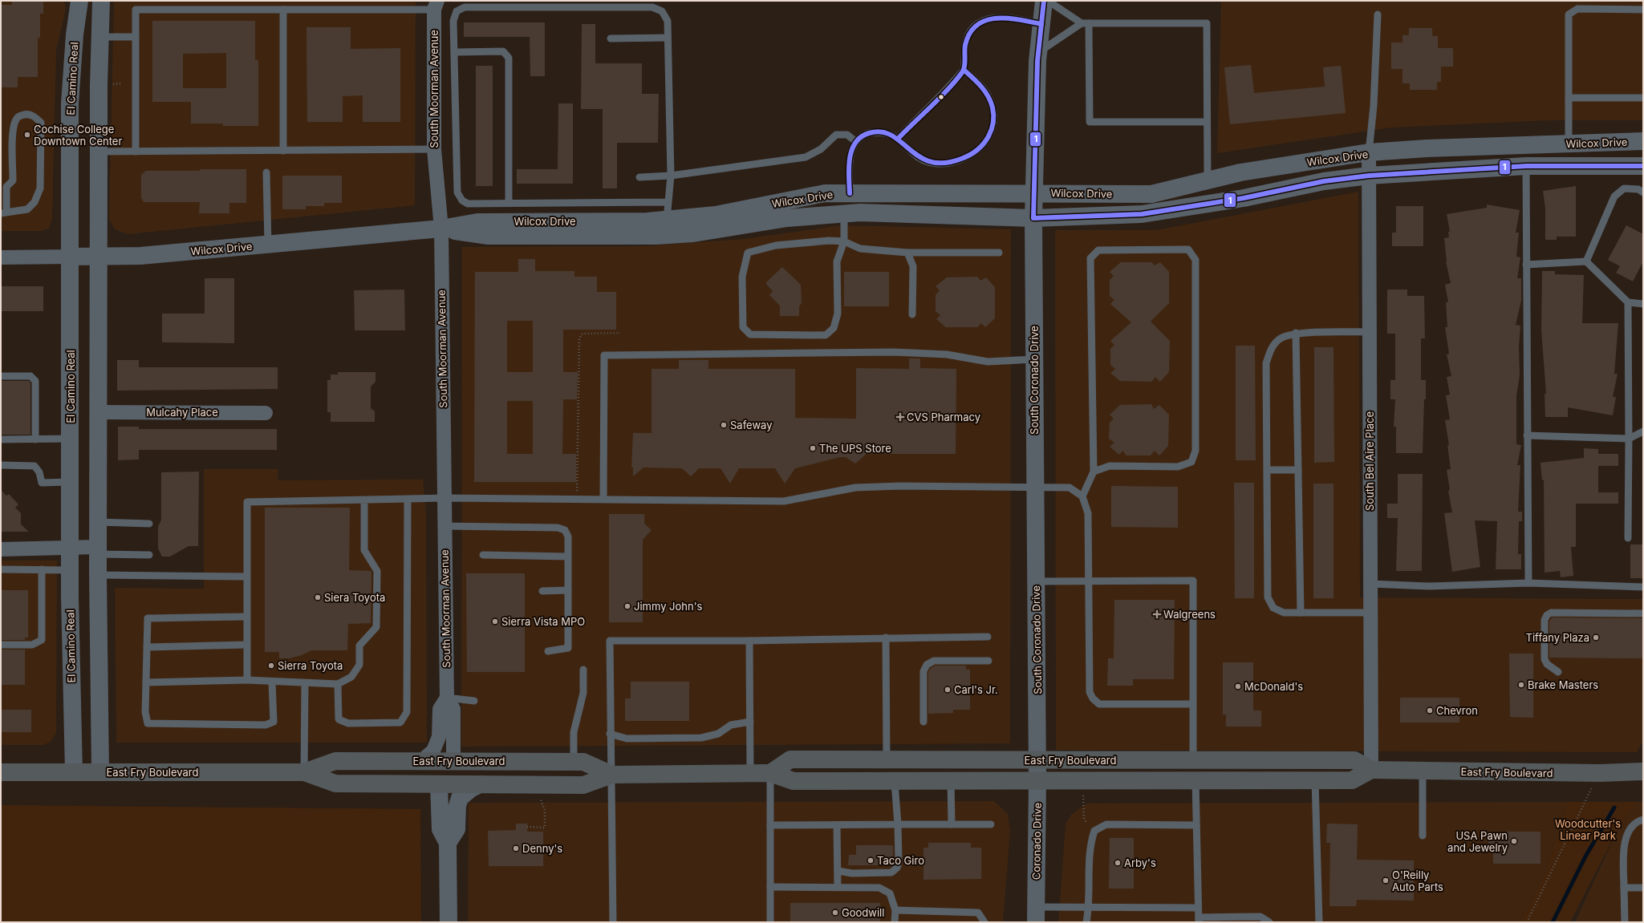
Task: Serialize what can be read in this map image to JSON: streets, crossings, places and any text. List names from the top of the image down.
{
  "streets": {
    "main road": ["East Fry Boulevard"],
    "street": [
      "El Camino Real",
      "South Moorman Avenue",
      "Wilcox Drive",
      "South Coronado Drive",
      "Mulcahy Place",
      "South Bel Aire Place",
      "Coronado Drive"
    ]
  },
  "crossings": [
    ["El Camino Real", "Wilcox Drive"],
    ["El Camino Real", "East Fry Boulevard"],
    ["South Moorman Avenue", "Wilcox Drive"],
    ["South Moorman Avenue", "East Fry Boulevard"],
    ["Wilcox Drive", "South Coronado Drive"],
    ["Wilcox Drive", "South Bel Aire Place"],
    ["South Coronado Drive", "East Fry Boulevard"],
    ["South Coronado Drive", "Coronado Drive"],
    ["South Bel Aire Place", "East Fry Boulevard"],
    ["East Fry Boulevard", "Coronado Drive"]
  ],
  "parks": ["Woodcutter's Linear Park"],
  "places": {
    "other": [
      "Cochise College Downtown Center",
      "Safeway",
      "The UPS Store",
      "Siera Toyota",
      "Jimmy John's",
      "Sierra Vista MPO",
      "Tiffany Plaza",
      "Sierra Toyota",
      "Brake Masters",
      "McDonald's",
      "Carl's Jr.",
      "Chevron",
      "USA Pawn and Jewelry",
      "Denny's",
      "Taco Giro",
      "Arby's",
      "O'Reilly Auto Parts",
      "Goodwill"
    ],
    "health": ["CVS Pharmacy", "Walgreens"]
  },
  "lines": ["transit line 1"]
}
